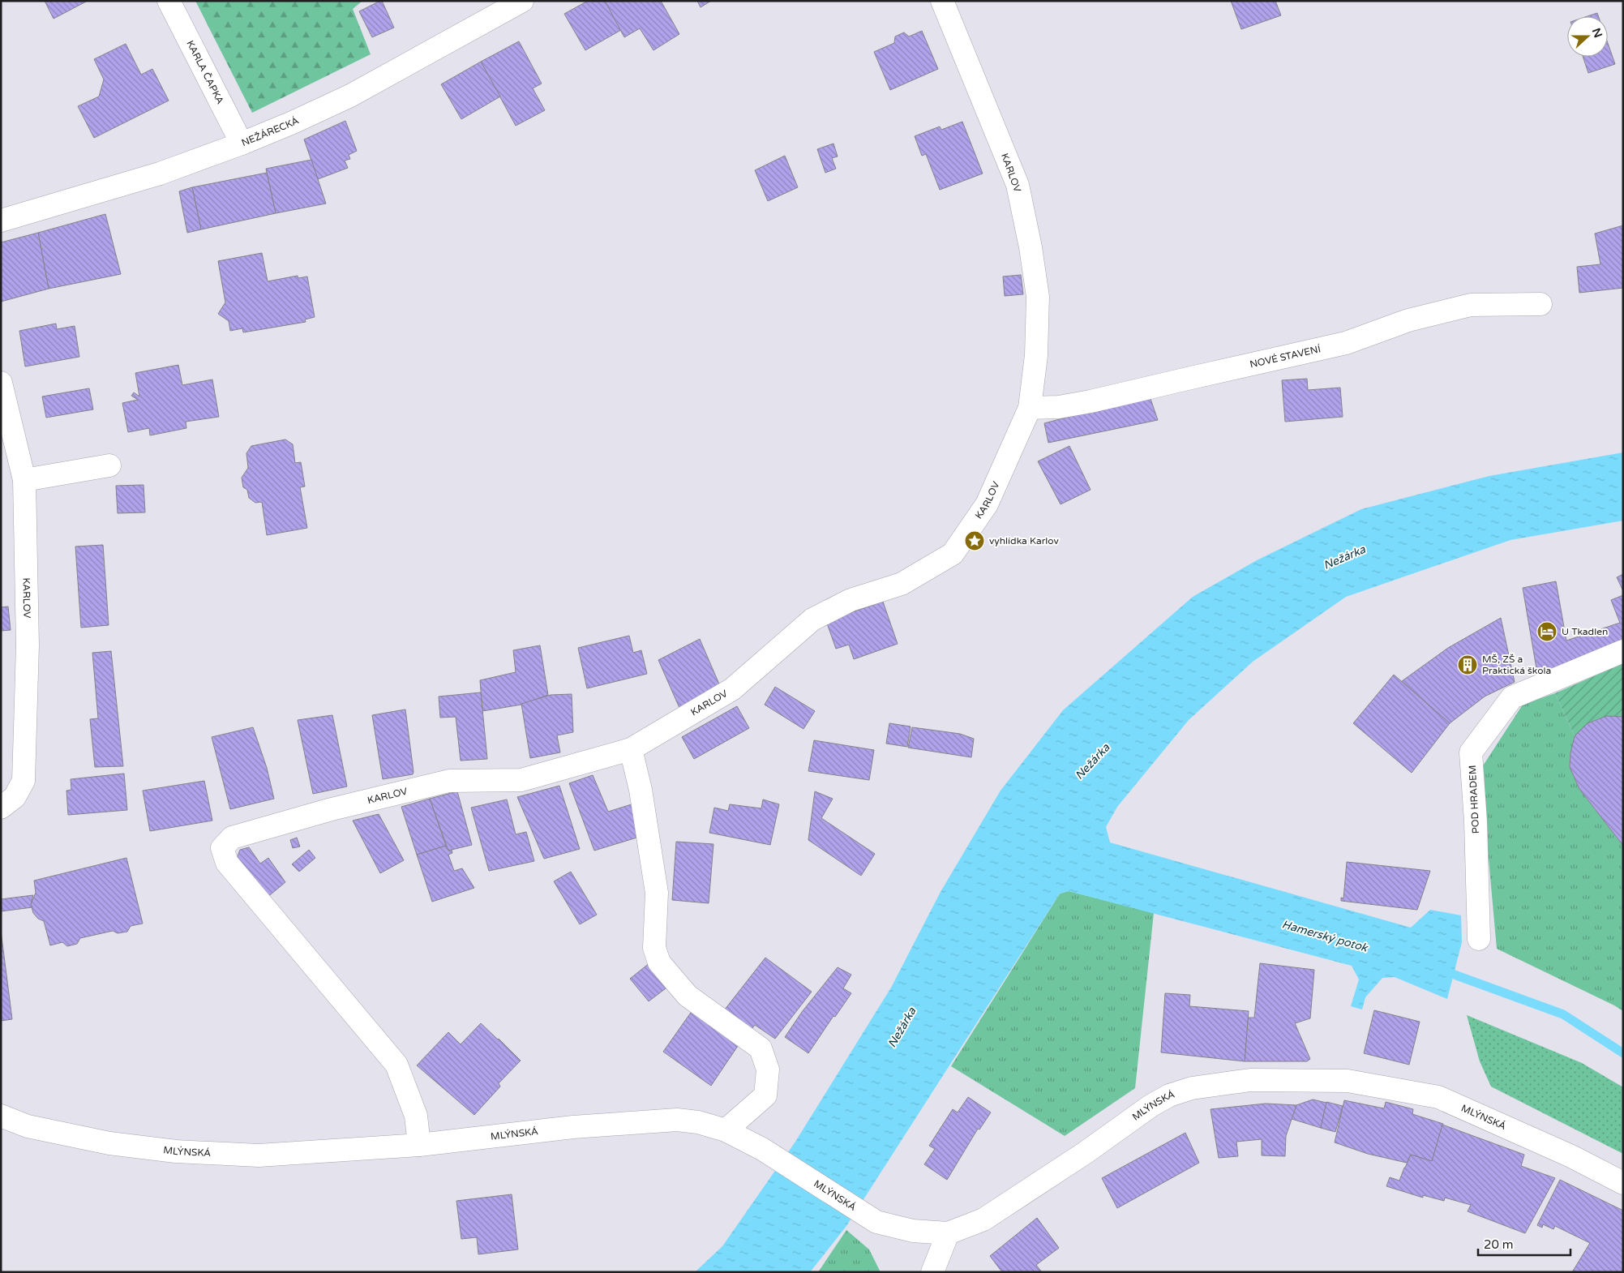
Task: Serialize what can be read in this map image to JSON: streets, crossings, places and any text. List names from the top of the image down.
{
  "streets": {
    "street": [
      "KARLA ČAPKA",
      "NEŽÁRECKÁ",
      "KARLOV",
      "NOVÉ STAVENÍ",
      "POD HRADEM",
      "MLÝNSKÁ"
    ]
  },
  "crossings": [
    ["KARLA ČAPKA", "NEŽÁRECKÁ"],
    ["KARLOV", "NOVÉ STAVENÍ"],
    ["KARLOV", "MLÝNSKÁ"]
  ],
  "water": ["Nežárka", "Hamerský potok"],
  "places": {
    "place": ["vyhlídka Karlov"],
    "hotel": ["U Tkadlen"],
    "building": ["MŠ, ZŠ a Praktická škola"]
  },
  "scale_bar": "20 m",
  "north": "right"
}
